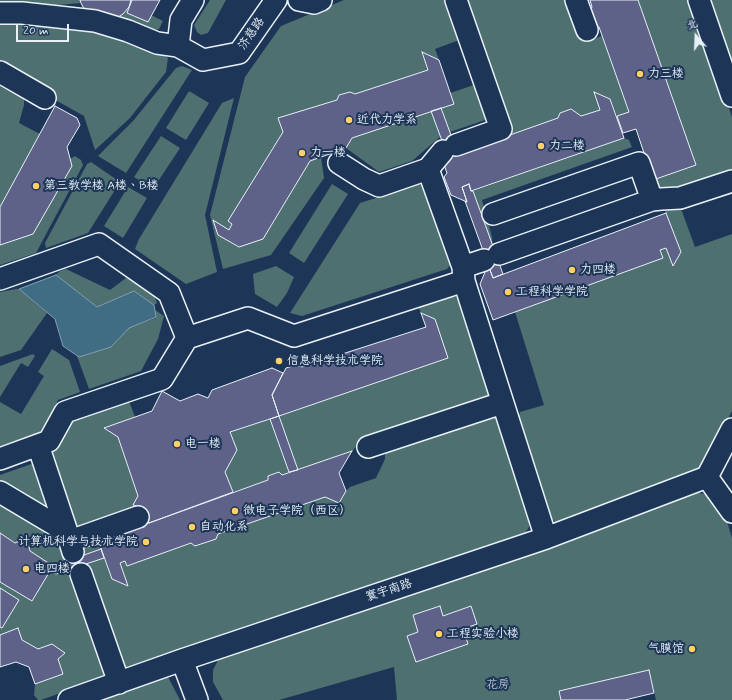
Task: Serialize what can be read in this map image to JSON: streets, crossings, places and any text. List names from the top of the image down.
{
  "streets": {
    "street": ["济慈路", "寰宇南路"]
  },
  "parks": ["花房"],
  "places": [
    "力三楼",
    "近代力学系",
    "力二楼",
    "力一楼",
    "第三教学楼 A楼、B楼",
    "力四楼",
    "工程科学学院",
    "信息科学技术学院",
    "电一楼",
    "微电子学院（西区）",
    "自动化系",
    "计算机科学与技术学院",
    "电四楼",
    "工程实验小楼",
    "气膜馆"
  ],
  "scale_bar": "20 m",
  "north": "top"
}
